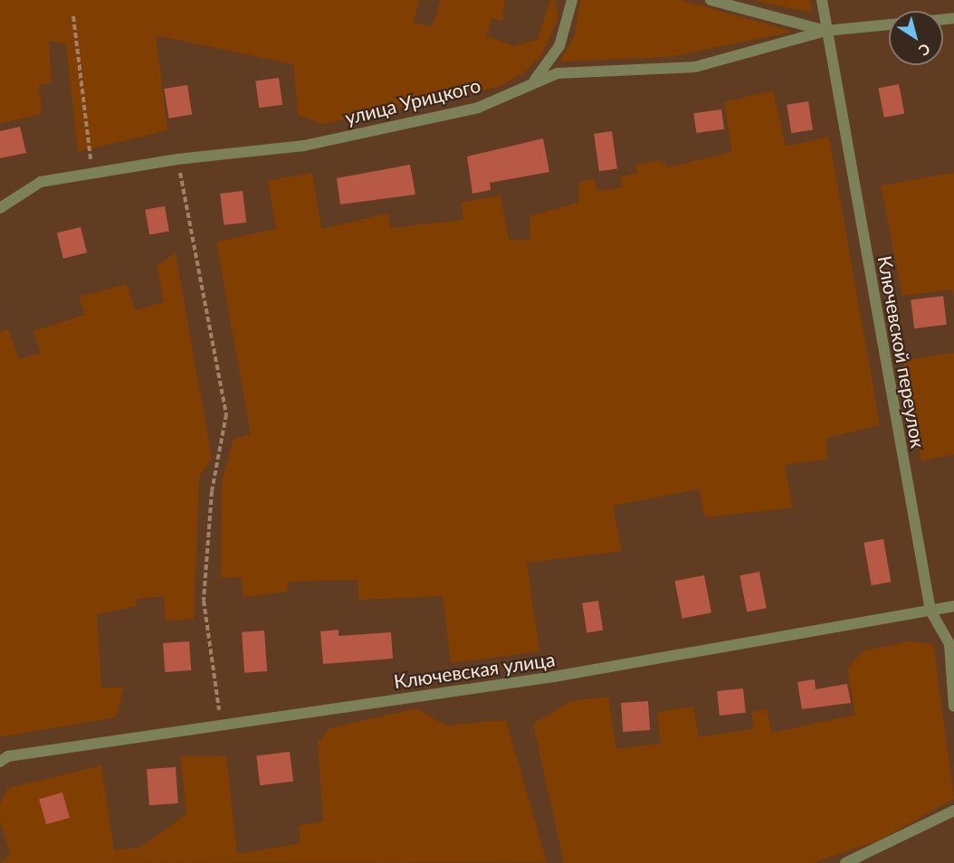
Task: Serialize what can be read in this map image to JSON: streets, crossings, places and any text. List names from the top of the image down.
{
  "streets": {
    "street": ["улица Урицкого", "Ключевской переулок", "Ключевская улица"]
  },
  "crossings": [
    ["улица Урицкого", "Ключевской переулок"],
    ["Ключевской переулок", "Ключевская улица"]
  ],
  "north": "bottom right"
}
